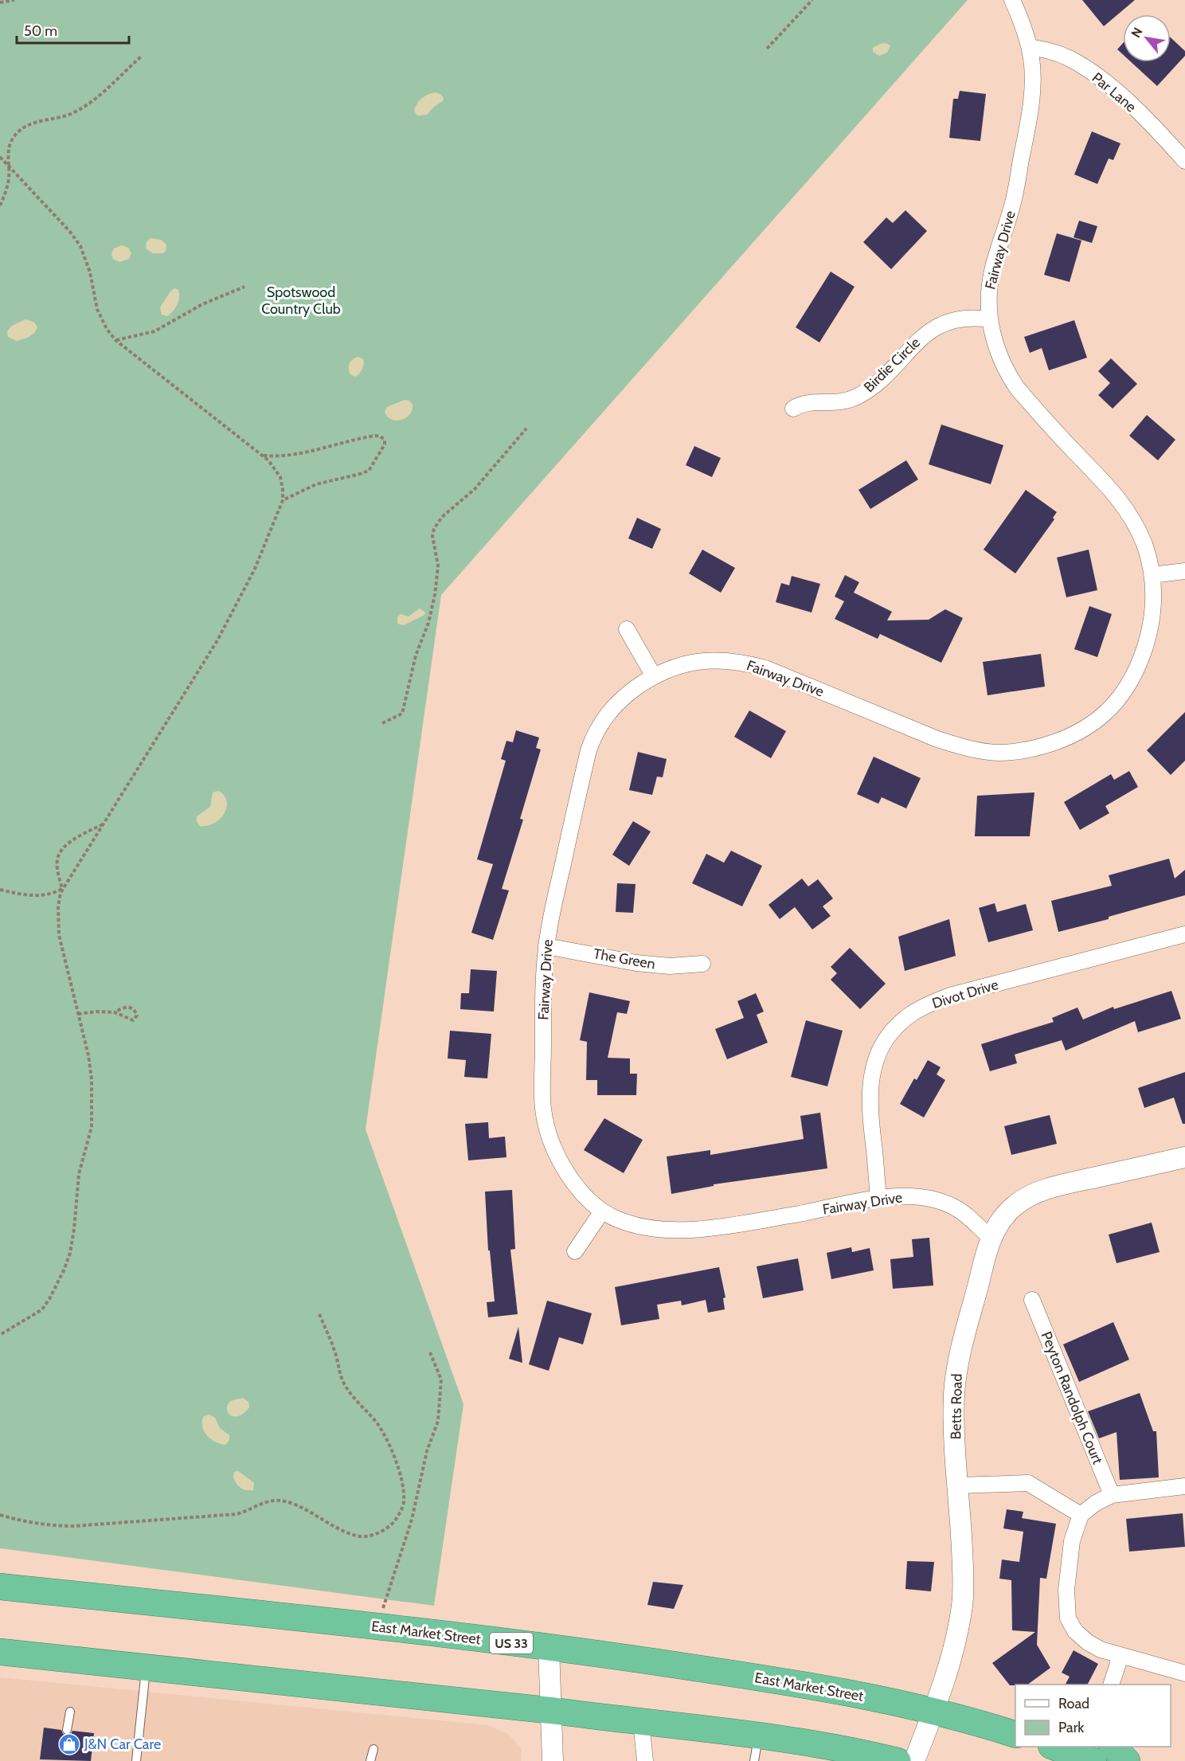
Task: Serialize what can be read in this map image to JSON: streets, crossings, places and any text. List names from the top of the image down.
{
  "streets": {
    "highway": ["East Market Street", "US 33"],
    "street": [
      "Par Lane",
      "Fairway Drive",
      "Birdie Circle",
      "The Green",
      "Divot Drive",
      "Peyton Randolph Court",
      "Betts Road"
    ]
  },
  "crossings": [
    ["Par Lane", "Fairway Drive"],
    ["Fairway Drive", "Birdie Circle"],
    ["Fairway Drive", "The Green"],
    ["Fairway Drive", "Divot Drive"],
    ["Fairway Drive", "Betts Road"],
    ["Betts Road", "East Market Street"]
  ],
  "parks": ["Spotswood Country Club"],
  "places": {
    "shop": ["J&N Car Care"]
  },
  "legend": ["Road", "Park"],
  "scale_bar": "50 m",
  "north": "top left"
}
